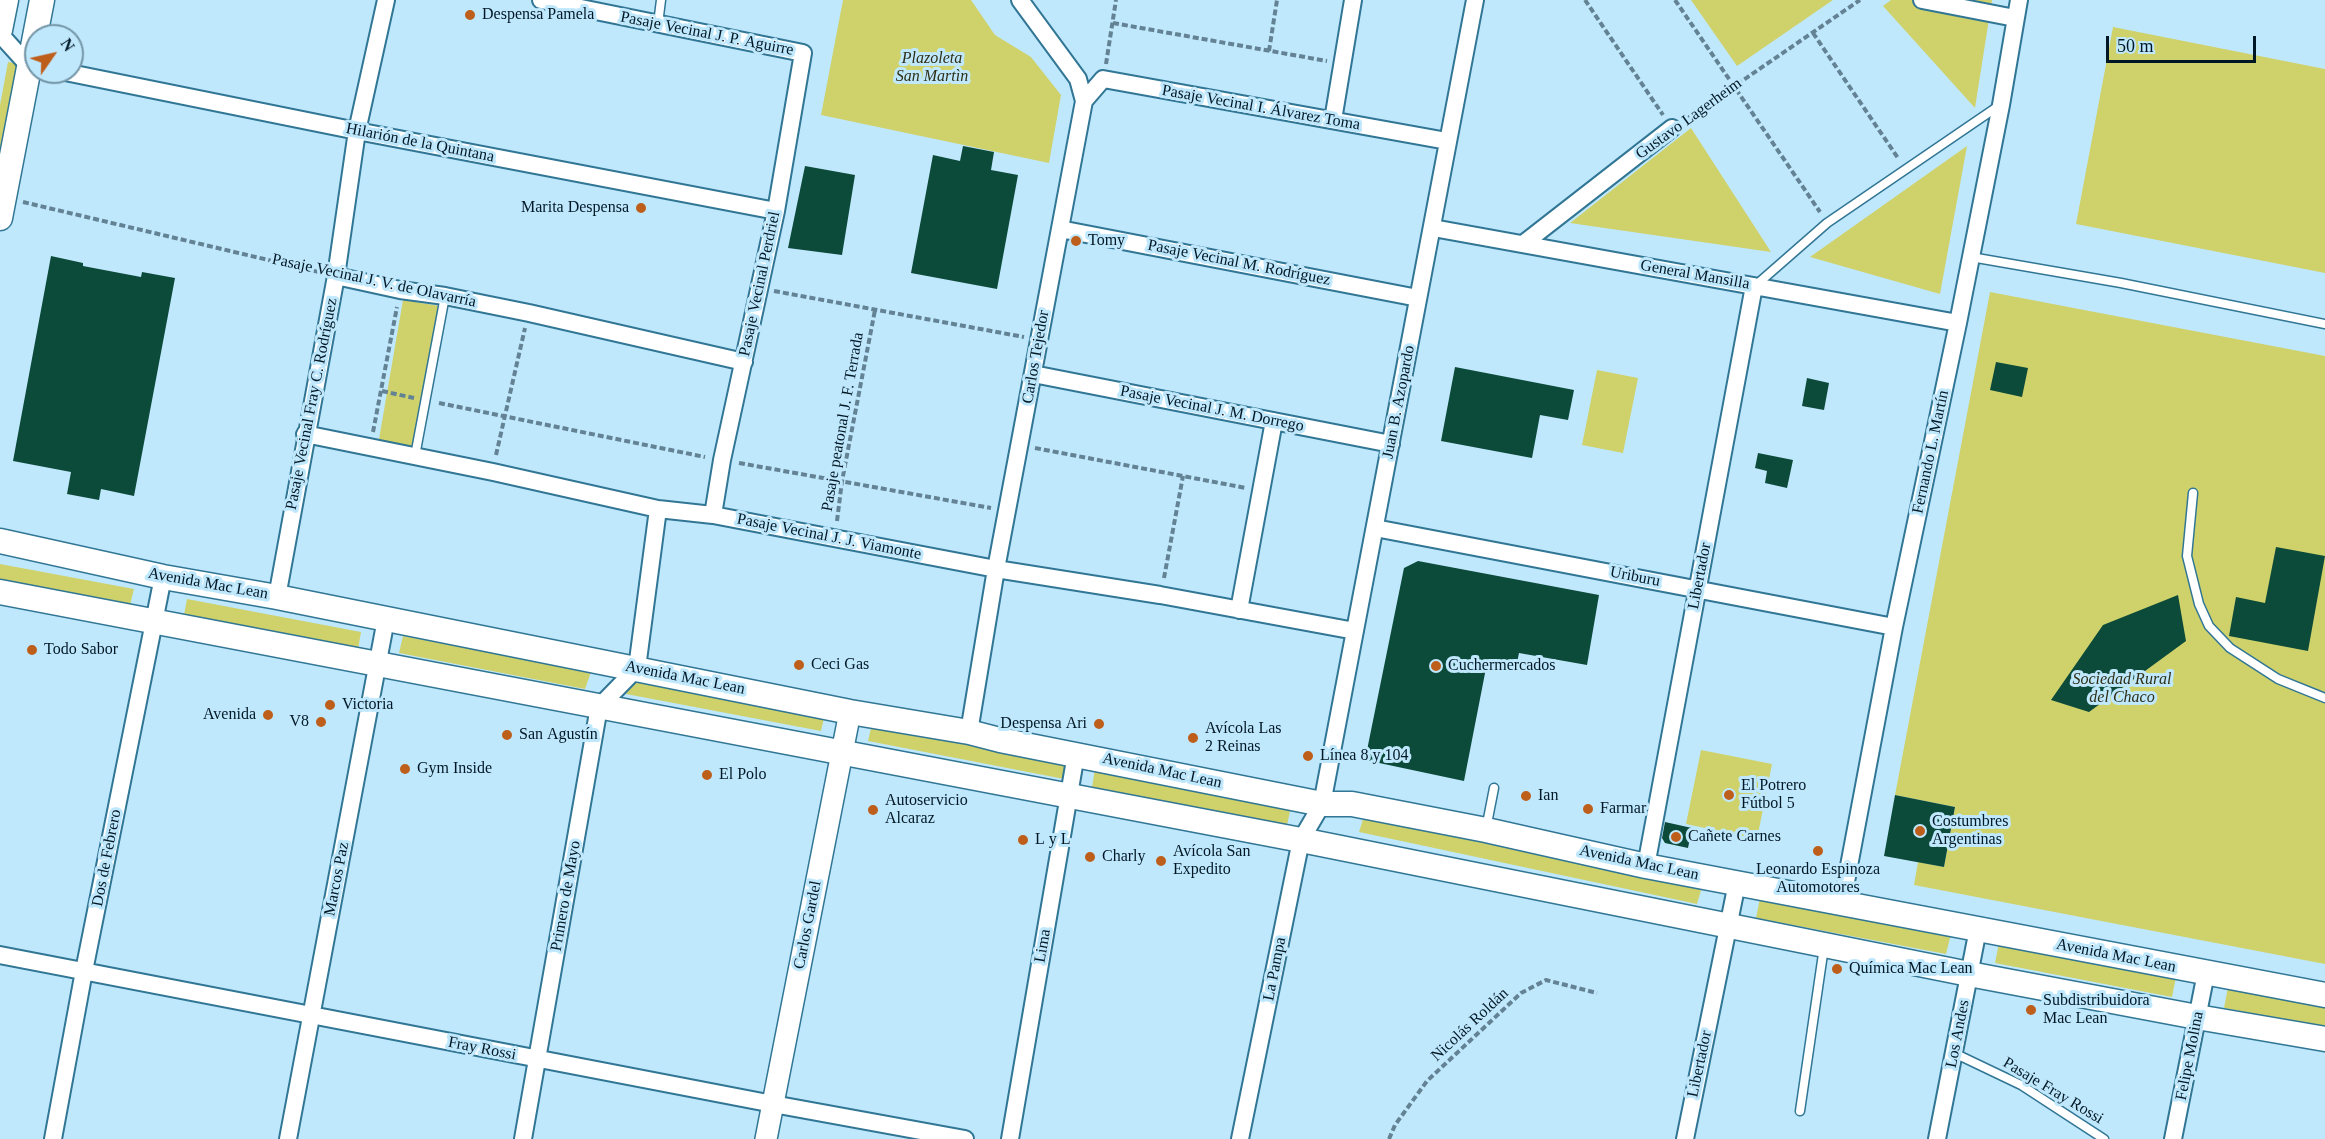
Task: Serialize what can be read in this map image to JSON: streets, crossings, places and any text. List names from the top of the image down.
{
  "streets": {
    "main road": ["Avenida Mac Lean"],
    "street": [
      "Pasaje Vecinal J. P. Aguirre",
      "Pasaje Vecinal I. Álvarez Toma",
      "Gustavo Lagerheim",
      "Hilarión de la Quintana",
      "Pasaje Vecinal M. Rodríguez",
      "General Mansilla",
      "Pasaje Vecinal J. V. de Olavarría",
      "Pasaje Vecinal Perdriel",
      "Carlos Tejedor",
      "Juan B. Azopardo",
      "Pasaje Vecinal Fray C. Rodríguez",
      "Pasaje Vecinal J. M. Dorrego",
      "Fernando L. Martín",
      "Pasaje Vecinal J. J. Viamonte",
      "Libertador",
      "Uriburu",
      "Dos de Febrero",
      "Marcos Paz",
      "Primero de Mayo",
      "Carlos Gardel",
      "Lima",
      "La Pampa",
      "Los Andes",
      "Fray Rossi",
      "Felipe Molina"
    ],
    "lane": ["Pasaje Fray Rossi"],
    "path": ["Pasaje peatonal J. F. Terrada", "Nicolás Roldán"]
  },
  "crossings": [
    ["Pasaje Vecinal J. P. Aguirre", "Pasaje Vecinal Perdriel"],
    ["Pasaje Vecinal I. Álvarez Toma", "Juan B. Azopardo"],
    ["Gustavo Lagerheim", "General Mansilla"],
    ["Hilarión de la Quintana", "Pasaje Vecinal Perdriel"],
    ["Hilarión de la Quintana", "Pasaje Vecinal Fray C. Rodríguez"],
    ["Pasaje Vecinal M. Rodríguez", "Carlos Tejedor"],
    ["Pasaje Vecinal M. Rodríguez", "Juan B. Azopardo"],
    ["General Mansilla", "Juan B. Azopardo"],
    ["General Mansilla", "Fernando L. Martín"],
    ["General Mansilla", "Libertador"],
    ["Pasaje Vecinal J. V. de Olavarría", "Pasaje Vecinal Perdriel"],
    ["Pasaje Vecinal J. V. de Olavarría", "Pasaje Vecinal Fray C. Rodríguez"],
    ["Pasaje Vecinal Perdriel", "Pasaje Vecinal J. J. Viamonte"],
    ["Carlos Tejedor", "Pasaje Vecinal J. M. Dorrego"],
    ["Carlos Tejedor", "Pasaje Vecinal J. J. Viamonte"],
    ["Carlos Tejedor", "Avenida Mac Lean"],
    ["Juan B. Azopardo", "Pasaje Vecinal J. M. Dorrego"],
    ["Juan B. Azopardo", "Pasaje Vecinal J. J. Viamonte"],
    ["Juan B. Azopardo", "Uriburu"],
    ["Juan B. Azopardo", "Avenida Mac Lean"],
    ["Juan B. Azopardo", "La Pampa"],
    ["Pasaje Vecinal Fray C. Rodríguez", "Pasaje Vecinal J. J. Viamonte"],
    ["Pasaje Vecinal Fray C. Rodríguez", "Avenida Mac Lean"],
    ["Pasaje peatonal J. F. Terrada", "Pasaje Vecinal J. J. Viamonte"],
    ["Fernando L. Martín", "Uriburu"],
    ["Fernando L. Martín", "Avenida Mac Lean"],
    ["Libertador", "Uriburu"],
    ["Libertador", "Avenida Mac Lean"],
    ["Avenida Mac Lean", "Dos de Febrero"],
    ["Avenida Mac Lean", "Marcos Paz"],
    ["Avenida Mac Lean", "Carlos Gardel"],
    ["Avenida Mac Lean", "Lima"],
    ["Avenida Mac Lean", "La Pampa"],
    ["Avenida Mac Lean", "Los Andes"],
    ["Avenida Mac Lean", "Felipe Molina"],
    ["Dos de Febrero", "Fray Rossi"],
    ["Marcos Paz", "Fray Rossi"],
    ["Primero de Mayo", "Fray Rossi"],
    ["Carlos Gardel", "Fray Rossi"],
    ["Los Andes", "Pasaje Fray Rossi"]
  ],
  "parks": ["Plazoleta San Martìn", "Sociedad Rural del Chaco"],
  "places": [
    "Despensa Pamela",
    "Marita Despensa",
    "Tomy",
    "Todo Sabor",
    "Ceci Gas",
    "Cuchermercados",
    "Victoria",
    "Avenida",
    "V8",
    "Despensa Ari",
    "San Agustín",
    "Avícola Las 2 Reinas",
    "Línea 8 y 104",
    "Gym Inside",
    "El Polo",
    "El Potrero Fútbol 5",
    "Ian",
    "Farmar",
    "Autoservicio Alcaraz",
    "Costumbres Argentinas",
    "Cañete Carnes",
    "L y L",
    "Leonardo Espinoza Automotores",
    "Charly",
    "Avícola San Expedito",
    "Química Mac Lean",
    "Subdistribuidora Mac Lean"
  ],
  "scale_bar": "50 m",
  "north": "top right"
}
